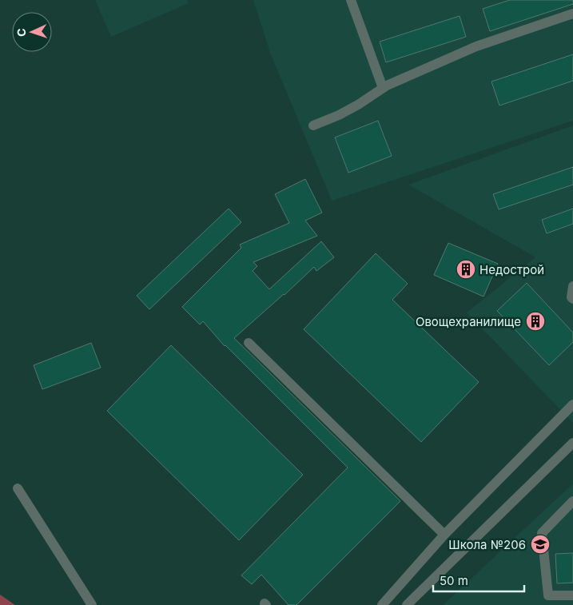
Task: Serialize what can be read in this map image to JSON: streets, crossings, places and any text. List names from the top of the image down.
{
  "places": {
    "building": ["Недострой", "Овощехранилище"],
    "school or university": ["Школа №206"]
  },
  "scale_bar": "50 m",
  "north": "left"
}
